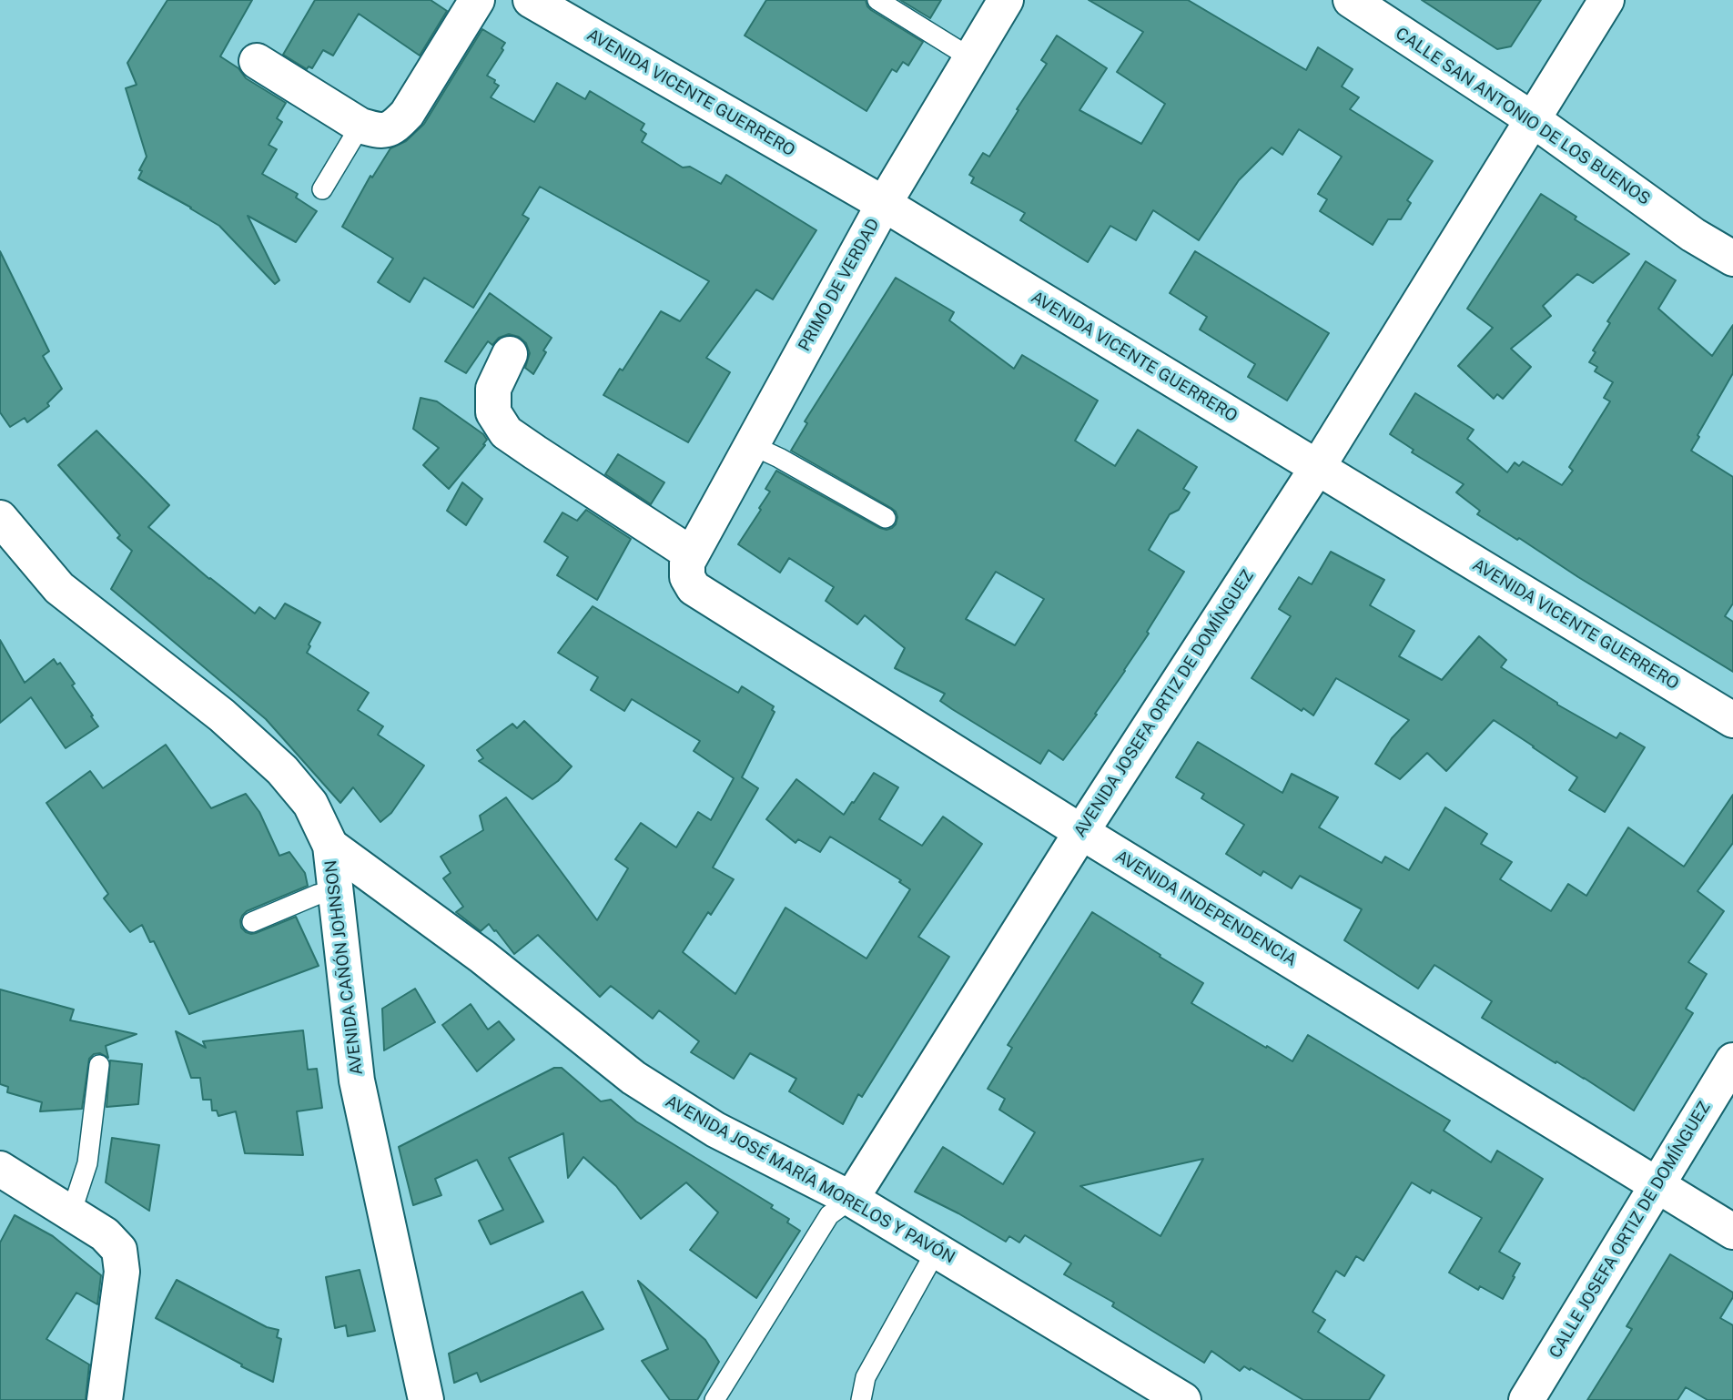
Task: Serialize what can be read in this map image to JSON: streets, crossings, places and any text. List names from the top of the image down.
{
  "streets": {
    "street": [
      "AVENIDA VICENTE GUERRERO",
      "CALLE SAN ANTONIO DE LOS BUENOS",
      "PRIMO DE VERDAD",
      "AVENIDA JOSEFA ORTIZ DE DOMÍNGUEZ",
      "AVENIDA INDEPENDENCIA",
      "AVENIDA CAÑÓN JOHNSON",
      "AVENIDA JOSÉ MARÍA MORELOS Y PAVÓN",
      "CALLE JOSEFA ORTIZ DE DOMÍNGUEZ"
    ]
  },
  "crossings": [
    ["AVENIDA VICENTE GUERRERO", "PRIMO DE VERDAD"],
    ["AVENIDA VICENTE GUERRERO", "AVENIDA JOSEFA ORTIZ DE DOMÍNGUEZ"],
    ["CALLE SAN ANTONIO DE LOS BUENOS", "AVENIDA JOSEFA ORTIZ DE DOMÍNGUEZ"],
    ["PRIMO DE VERDAD", "AVENIDA INDEPENDENCIA"],
    ["AVENIDA JOSEFA ORTIZ DE DOMÍNGUEZ", "AVENIDA INDEPENDENCIA"],
    ["AVENIDA JOSEFA ORTIZ DE DOMÍNGUEZ", "AVENIDA JOSÉ MARÍA MORELOS Y PAVÓN"],
    ["AVENIDA INDEPENDENCIA", "CALLE JOSEFA ORTIZ DE DOMÍNGUEZ"],
    ["AVENIDA CAÑÓN JOHNSON", "AVENIDA JOSÉ MARÍA MORELOS Y PAVÓN"]
  ]
}
